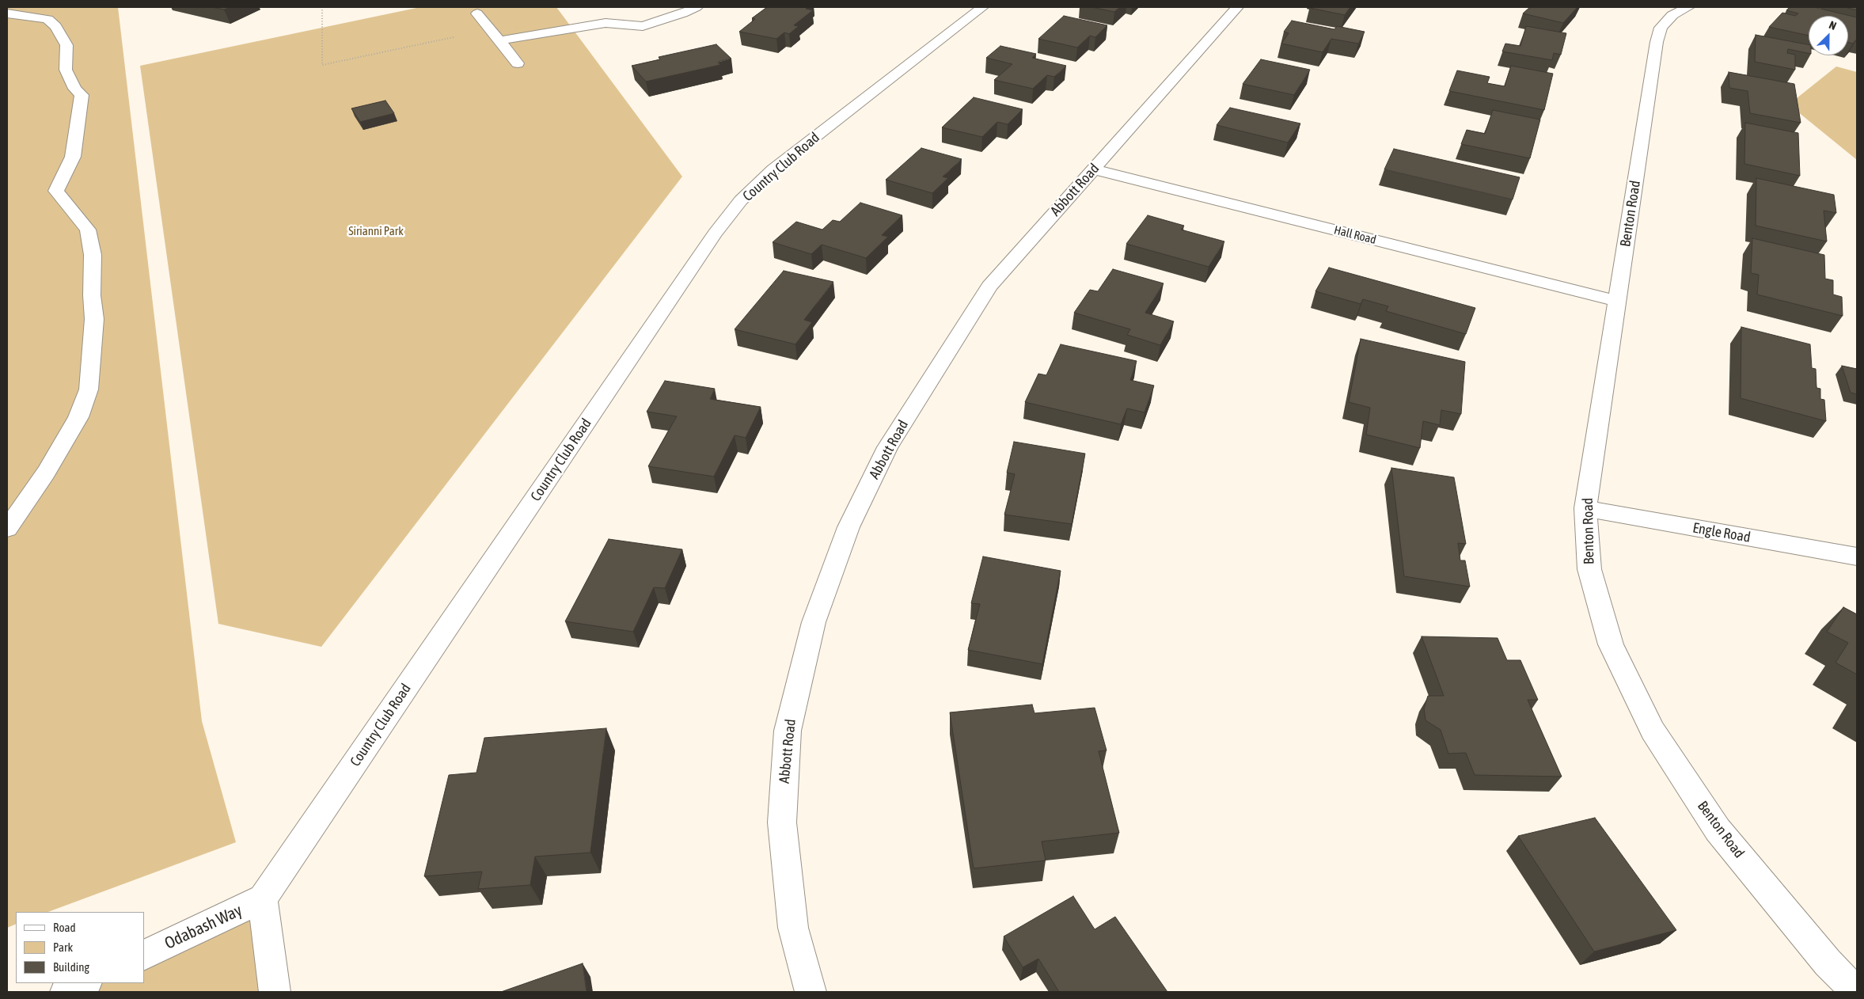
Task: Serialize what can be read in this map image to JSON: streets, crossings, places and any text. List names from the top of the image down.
{
  "streets": {
    "street": [
      "Country Club Road",
      "Abbott Road",
      "Benton Road",
      "Hall Road",
      "Engle Road",
      "Odabash Way"
    ]
  },
  "crossings": [
    ["Country Club Road", "Odabash Way"],
    ["Abbott Road", "Hall Road"],
    ["Benton Road", "Hall Road"],
    ["Benton Road", "Engle Road"]
  ],
  "parks": ["Sirianni Park"],
  "legend": ["Road", "Park", "Building"],
  "north": "top right"
}
